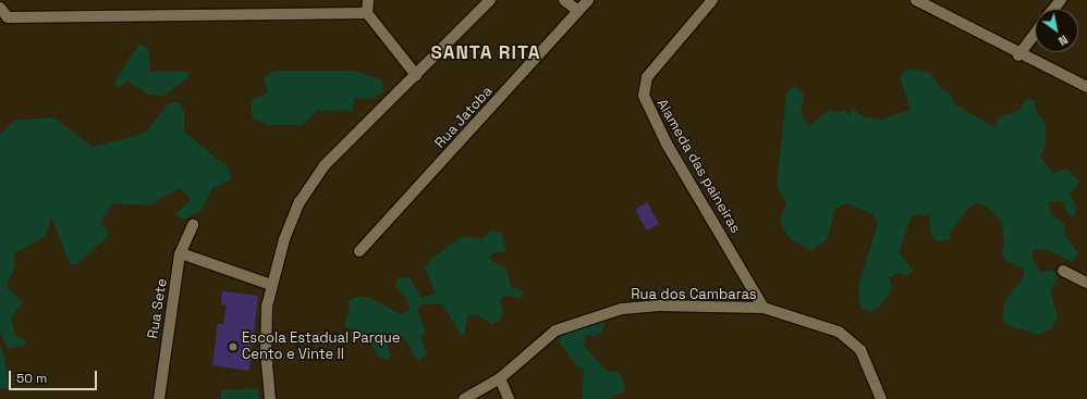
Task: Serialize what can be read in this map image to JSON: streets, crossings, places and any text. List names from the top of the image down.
{
  "streets": {
    "street": [
      "Rua Jatoba",
      "Alameda das paineiras",
      "Rua dos Cambaras",
      "Rua Sete"
    ]
  },
  "crossings": [
    ["Alameda das paineiras", "Rua dos Cambaras"]
  ],
  "districts": ["SANTA RITA"],
  "places": ["Escola Estadual Parque Cento e Vinte II"],
  "scale_bar": "50 m",
  "north": "bottom right"
}
